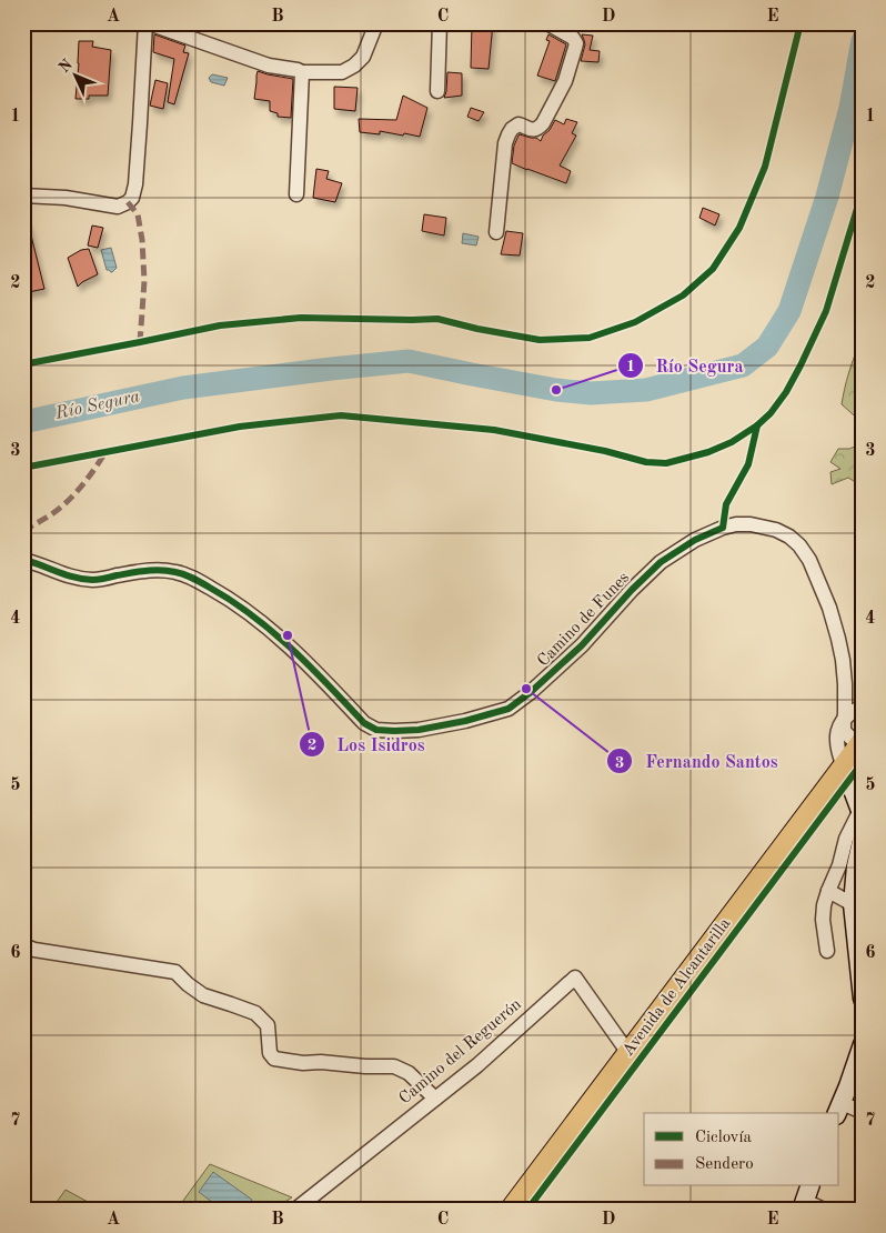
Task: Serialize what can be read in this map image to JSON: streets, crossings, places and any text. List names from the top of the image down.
{
  "streets": {
    "main road": ["Avenida de Alcantarilla"],
    "street": ["Camino de Funes", "Camino del Reguerón"]
  },
  "crossings": [
    ["Camino de Funes", "Avenida de Alcantarilla"],
    ["Avenida de Alcantarilla", "Camino del Reguerón"]
  ],
  "water": ["Río Segura"],
  "places": ["Río Segura", "Los Isidros", "Fernando Santos"],
  "legend": ["Ciclovía", "Sendero"],
  "north": "top left",
  "grid": {
    "columns": [
      "A",
      "B",
      "C",
      "D",
      "E"
    ],
    "rows": [
      "1",
      "2",
      "3",
      "4",
      "5",
      "6",
      "7"
    ]
  }
}
